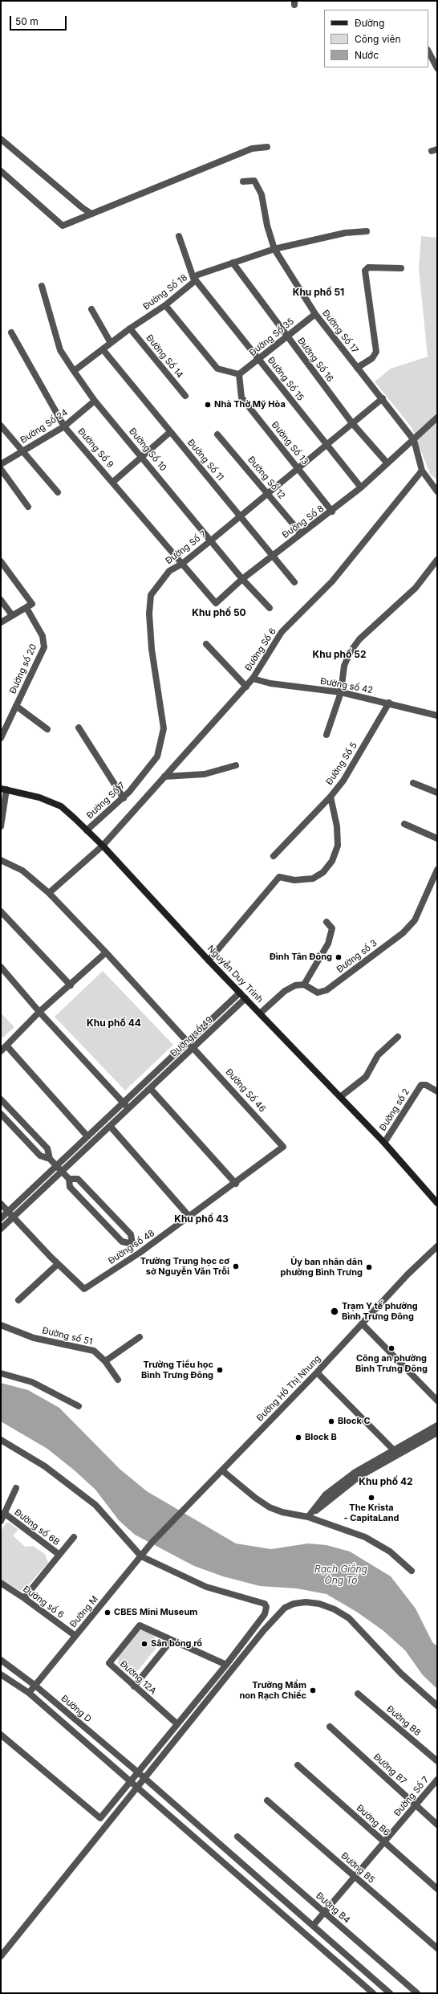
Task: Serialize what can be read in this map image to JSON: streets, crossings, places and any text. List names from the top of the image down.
{
  "streets": {
    "main road": ["Nguyễn Duy Trinh"],
    "street": [
      "Đường Số 18",
      "Đường Số 17",
      "Đường Số 35",
      "Đường Số 14",
      "Đường Số 16",
      "Đường Số 15",
      "Đường Số 24",
      "Đường Số 13",
      "Đường Số 9",
      "Đường Số 10",
      "Đường Số 11",
      "Đường Số 12",
      "Đường Số 8",
      "Đường Số 7",
      "Đường Số 6",
      "Đường số 20",
      "Đường số 42",
      "Đường Số 5",
      "Đường số 3",
      "Đường số 49",
      "Đường Số 46",
      "Đường số 2",
      "Đường số 48",
      "Đường số 51",
      "Đường Hồ Thị Nhung",
      "Đường số 6B",
      "Đường số 6",
      "Đường M",
      "Đường 12A",
      "Đường D",
      "Đường B8",
      "Đường B7",
      "Đường B6",
      "Đường B5",
      "Đường B4"
    ]
  },
  "crossings": [
    ["Đường Số 18", "Đường Số 17"],
    ["Đường Số 18", "Đường Số 14"],
    ["Đường Số 18", "Đường Số 16"],
    ["Đường Số 18", "Đường Số 15"],
    ["Đường Số 18", "Đường Số 10"],
    ["Đường Số 18", "Đường Số 11"],
    ["Đường Số 17", "Đường Số 35"],
    ["Đường Số 17", "Đường Số 8"],
    ["Đường Số 17", "Đường Số 7"],
    ["Đường Số 35", "Đường Số 16"],
    ["Đường Số 35", "Đường Số 15"],
    ["Đường Số 35", "Đường Số 13"],
    ["Đường Số 16", "Đường Số 8"],
    ["Đường Số 16", "Đường Số 7"],
    ["Đường Số 15", "Đường Số 8"],
    ["Đường Số 15", "Đường Số 7"],
    ["Đường Số 24", "Đường Số 9"],
    ["Đường Số 24", "Đường Số 10"],
    ["Đường Số 13", "Đường Số 8"],
    ["Đường Số 13", "Đường Số 7"],
    ["Đường Số 9", "Đường Số 8"],
    ["Đường Số 9", "Đường Số 7"],
    ["Đường Số 10", "Đường Số 8"],
    ["Đường Số 10", "Đường Số 7"],
    ["Đường Số 11", "Đường Số 8"],
    ["Đường Số 11", "Đường Số 7"],
    ["Đường Số 12", "Đường Số 8"],
    ["Đường Số 12", "Đường Số 7"],
    ["Đường Số 8", "Đường Số 7"],
    ["Đường Số 7", "Nguyễn Duy Trinh"],
    ["Đường Số 7", "Đường D"],
    ["Đường Số 7", "Đường B7"],
    ["Đường Số 7", "Đường B6"],
    ["Đường Số 7", "Đường B5"],
    ["Đường Số 7", "Đường B4"],
    ["Đường Số 6", "Đường số 42"],
    ["Đường Số 6", "Nguyễn Duy Trinh"],
    ["Đường Số 6", "Đường Số 46"],
    ["Đường số 42", "Đường Số 5"],
    ["Đường Số 5", "Nguyễn Duy Trinh"],
    ["Nguyễn Duy Trinh", "Đường số 49"],
    ["Nguyễn Duy Trinh", "Đường số 2"],
    ["Đường số 49", "Đường Số 46"],
    ["Đường số 49", "Đường số 48"],
    ["Đường Số 46", "Đường số 48"],
    ["Đường Hồ Thị Nhung", "Đường M"],
    ["Đường số 6", "Đường M"],
    ["Đường M", "Đường D"]
  ],
  "districts": [
    "Khu phố 51",
    "Khu phố 50",
    "Khu phố 52",
    "Khu phố 44",
    "Khu phố 43",
    "Khu phố 42"
  ],
  "water": ["Rạch Giồng Ông Tố"],
  "places": [
    "Nhà Thờ Mỹ Hòa",
    "Đình Tân Đông",
    "Trường Trung học cơ sở Nguyễn Văn Trỗi",
    "Ủy ban nhân dân phường Bình Trưng",
    "Trạm Y tế phường Bình Trưng Đông",
    "Công an phường Bình Trưng Đông",
    "Trường Tiểu học Bình Trưng Đông",
    "Block C",
    "Block B",
    "The Krista - CapitaLand",
    "CBES Mini Museum",
    "Sân bóng rổ",
    "Trường Mầm non Rạch Chiếc"
  ],
  "legend": ["Đường", "Công viên", "Nước"],
  "scale_bar": "50 m"
}
